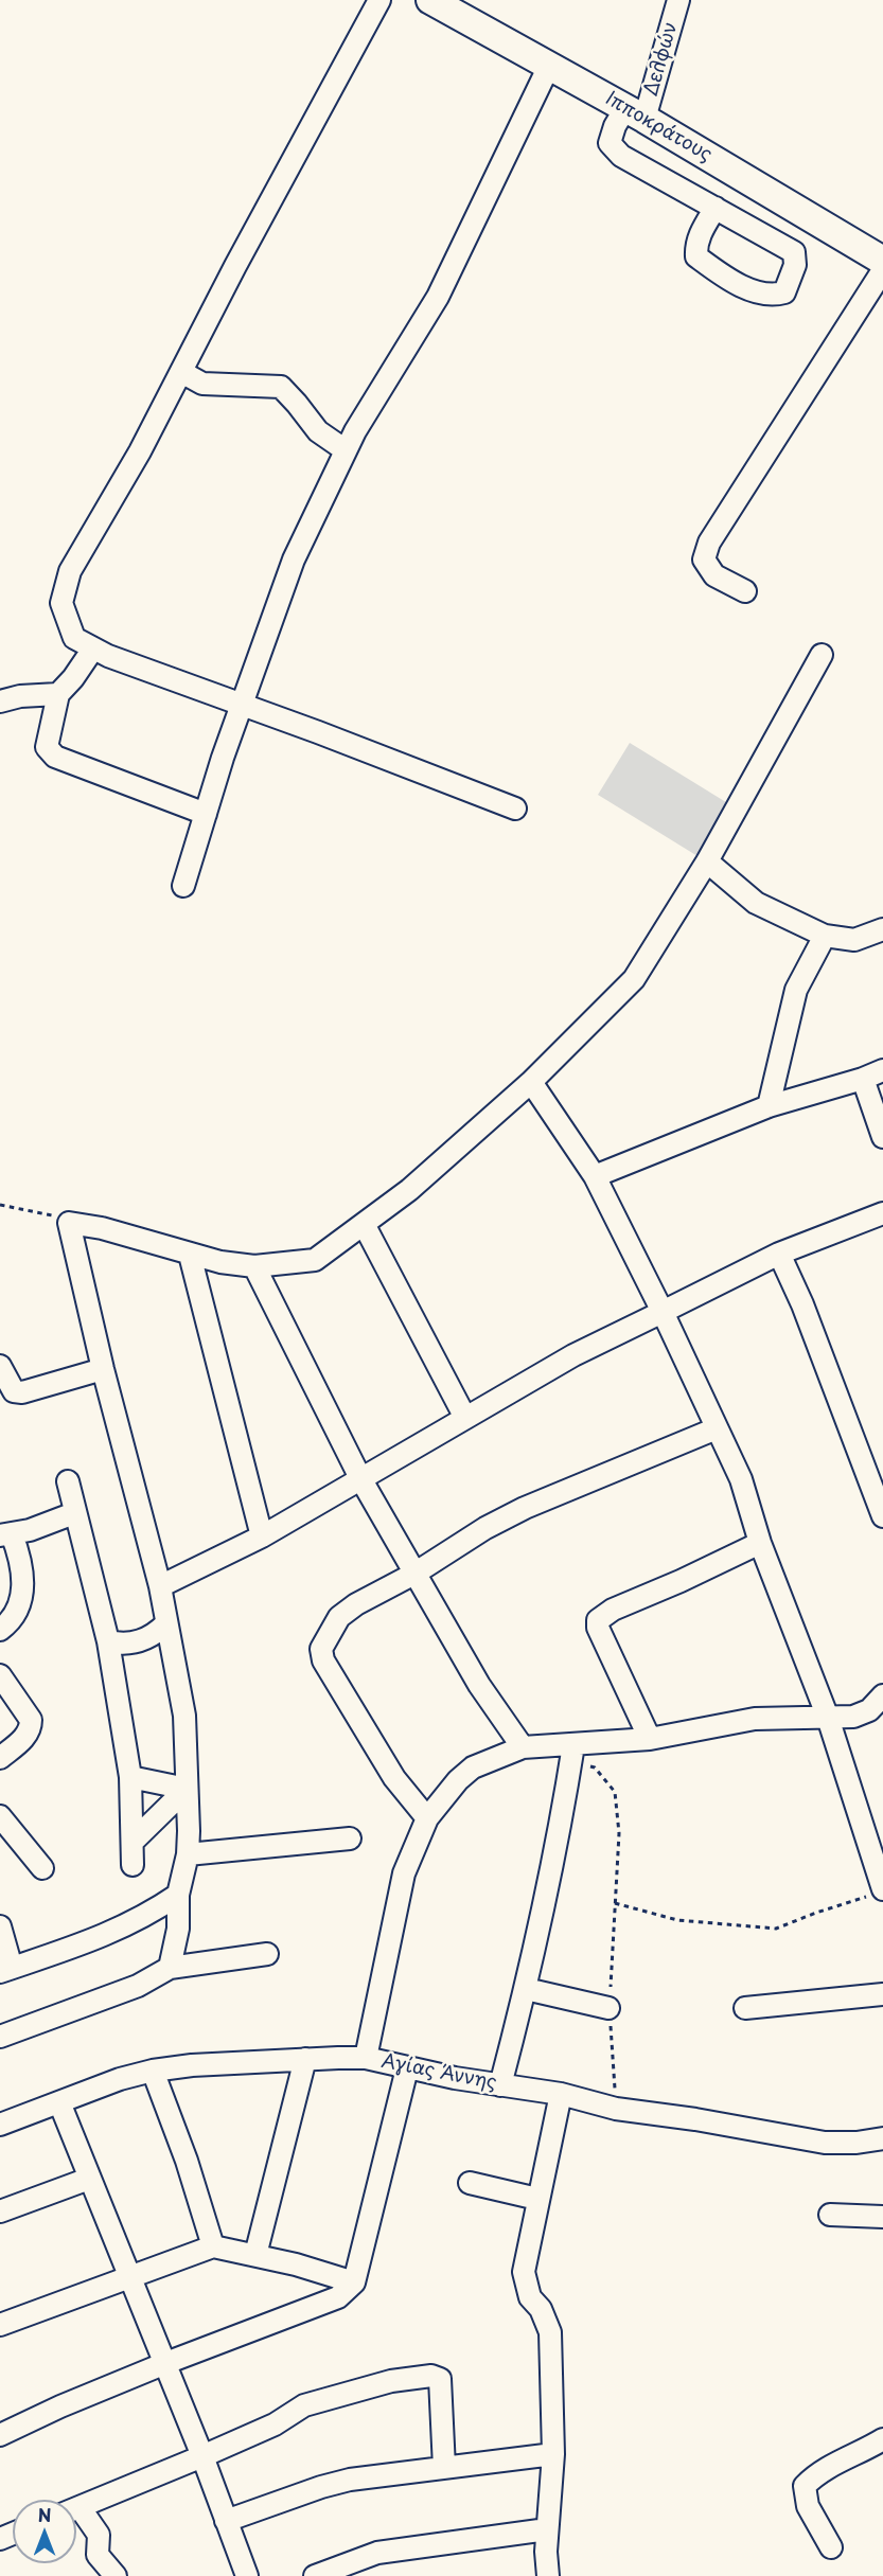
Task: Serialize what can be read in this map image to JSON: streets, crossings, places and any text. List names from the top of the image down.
{
  "streets": {
    "main road": ["Ιπποκράτους"],
    "street": ["Δελφών", "Αγίας Άννης"]
  },
  "crossings": [
    ["Δελφών", "Ιπποκράτους"]
  ],
  "north": "top"
}
